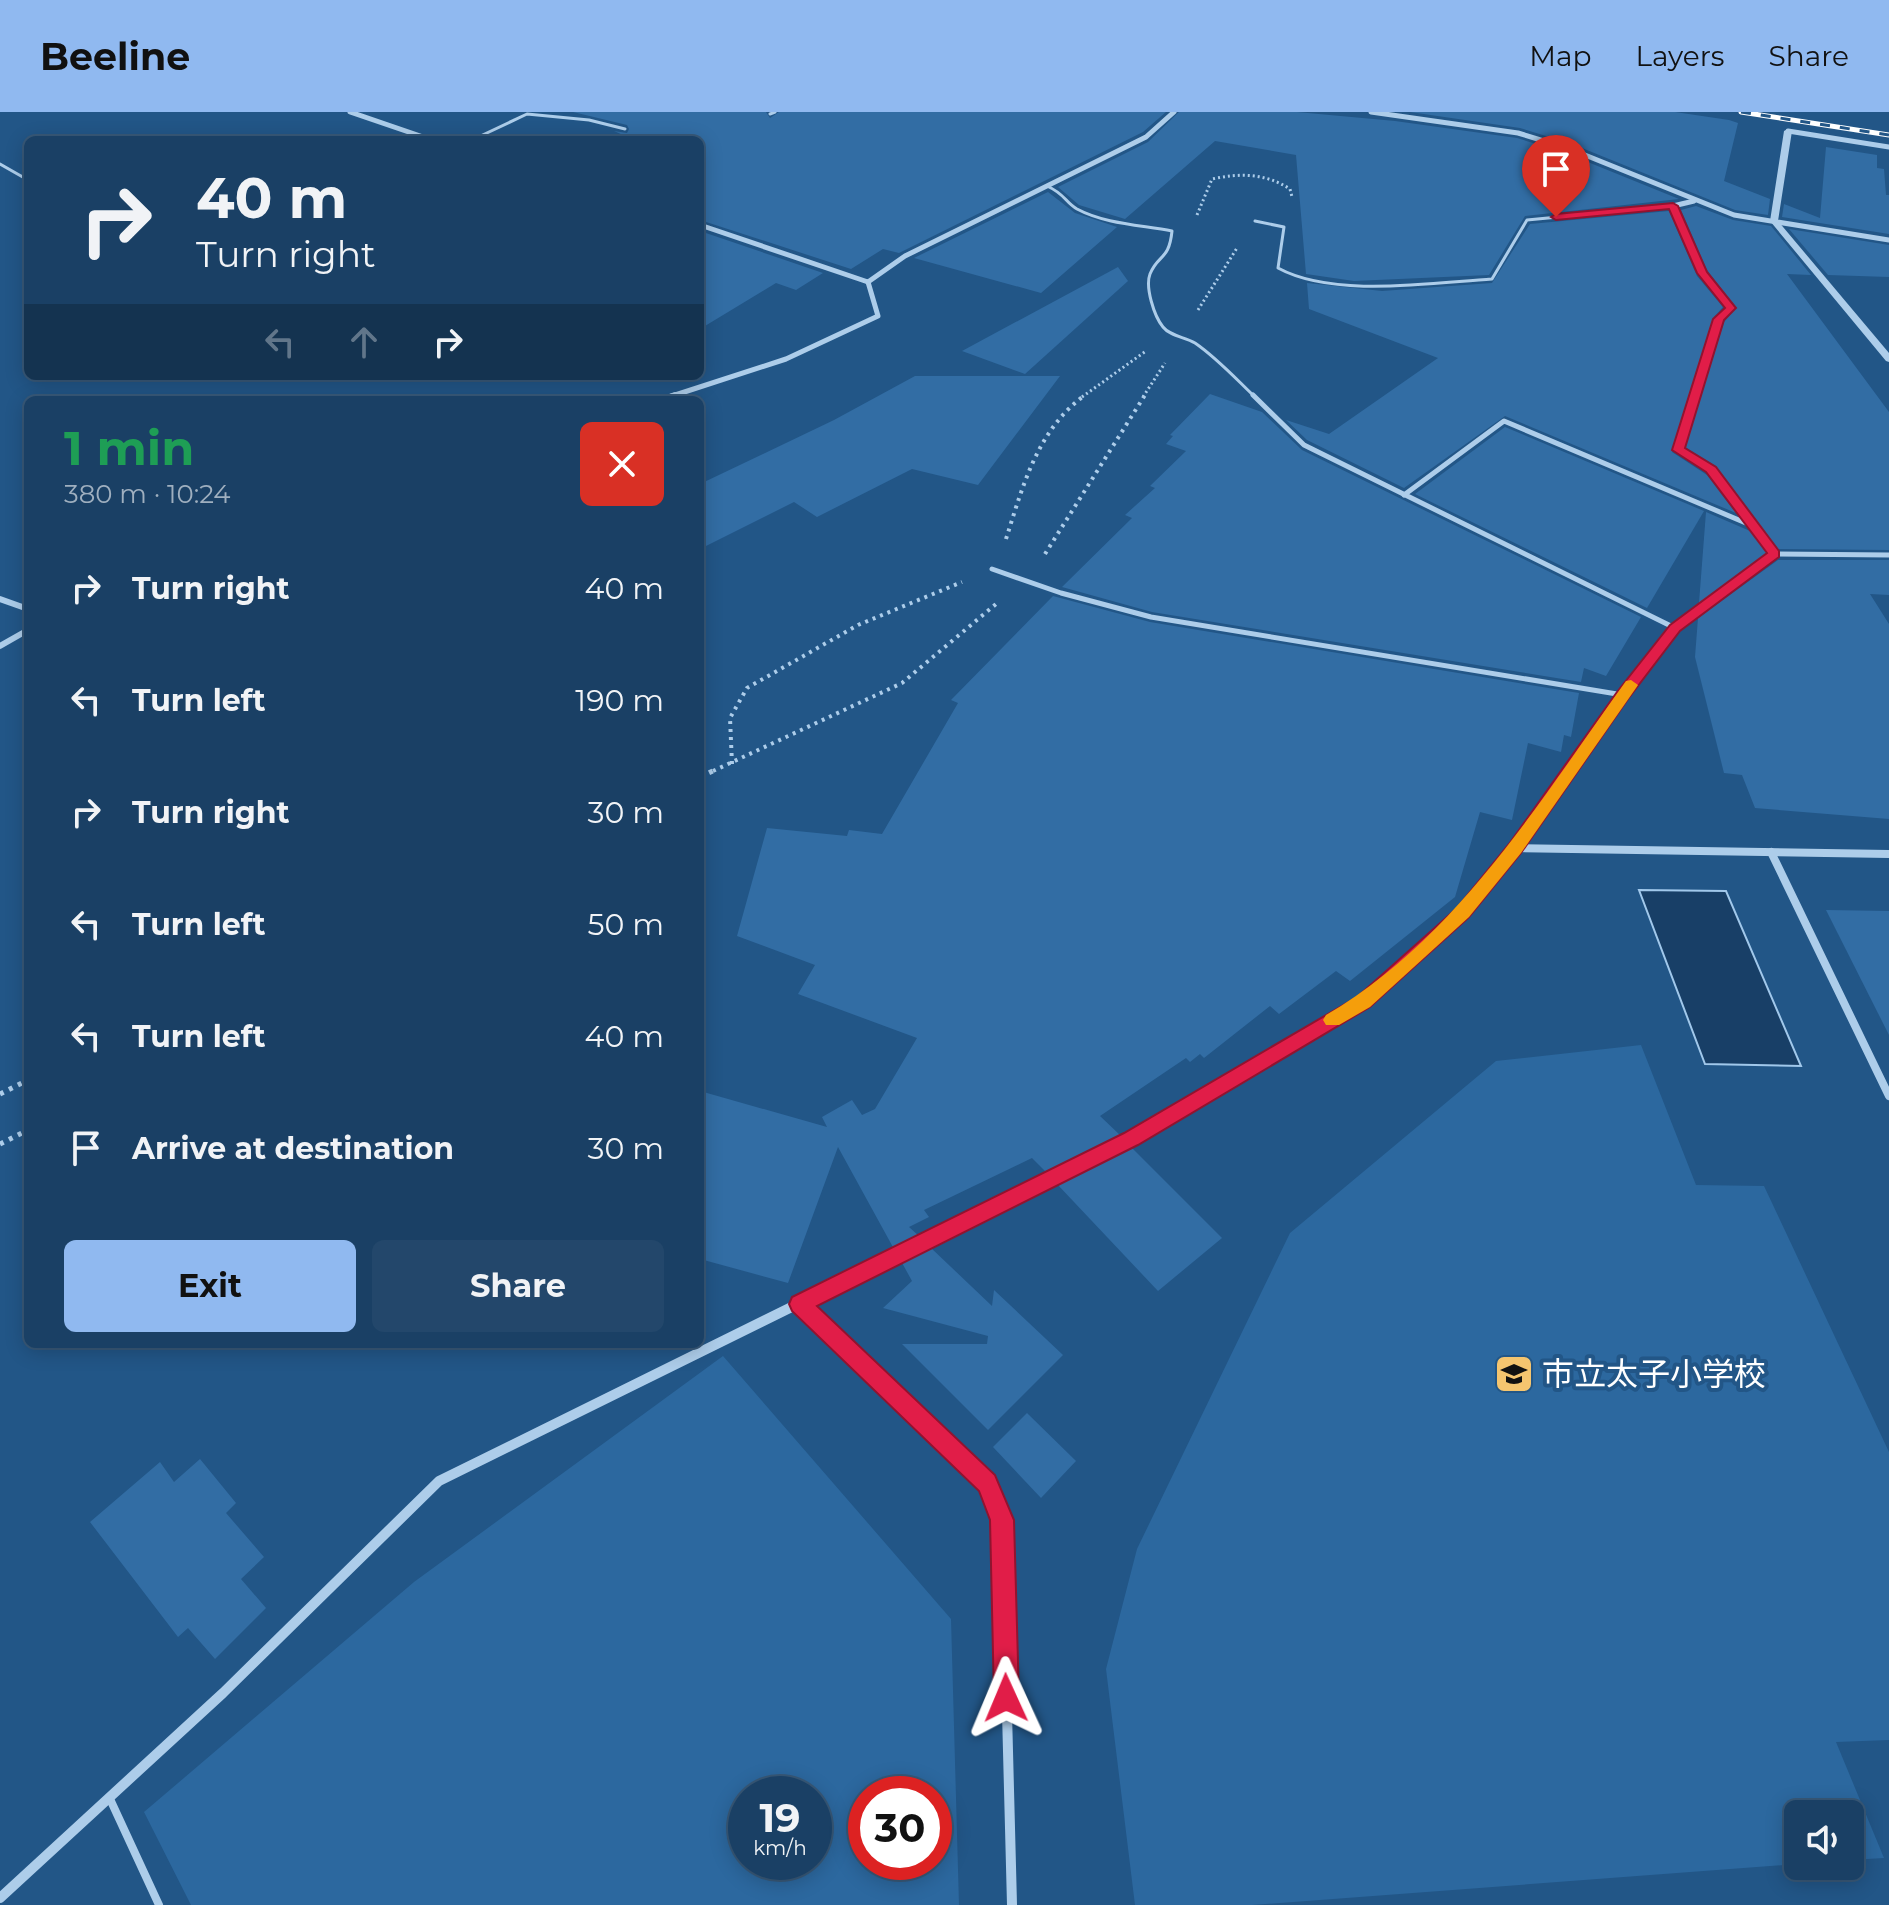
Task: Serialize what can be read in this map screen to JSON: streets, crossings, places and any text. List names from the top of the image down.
{
  "places": {
    "school or university": ["市立太子小学校"]
  },
  "page": {
    "header": "Beeline",
    "nav": ["Map", "Layers", "Share"],
    "turn": ["40 m", "Turn right"],
    "heading": ["1 min", "380 m · 10:24"],
    "list": [
      {
        "name": "Turn right",
        "value": "40 m"
      },
      {
        "name": "Turn left",
        "value": "190 m"
      },
      {
        "name": "Turn right",
        "value": "30 m"
      },
      {
        "name": "Turn left",
        "value": "50 m"
      },
      {
        "name": "Turn left",
        "value": "40 m"
      },
      {
        "name": "Arrive at destination",
        "value": "30 m"
      }
    ],
    "buttons": ["Exit", "Share"],
    "speed": "19 km/h",
    "limit": "30"
  }
}
